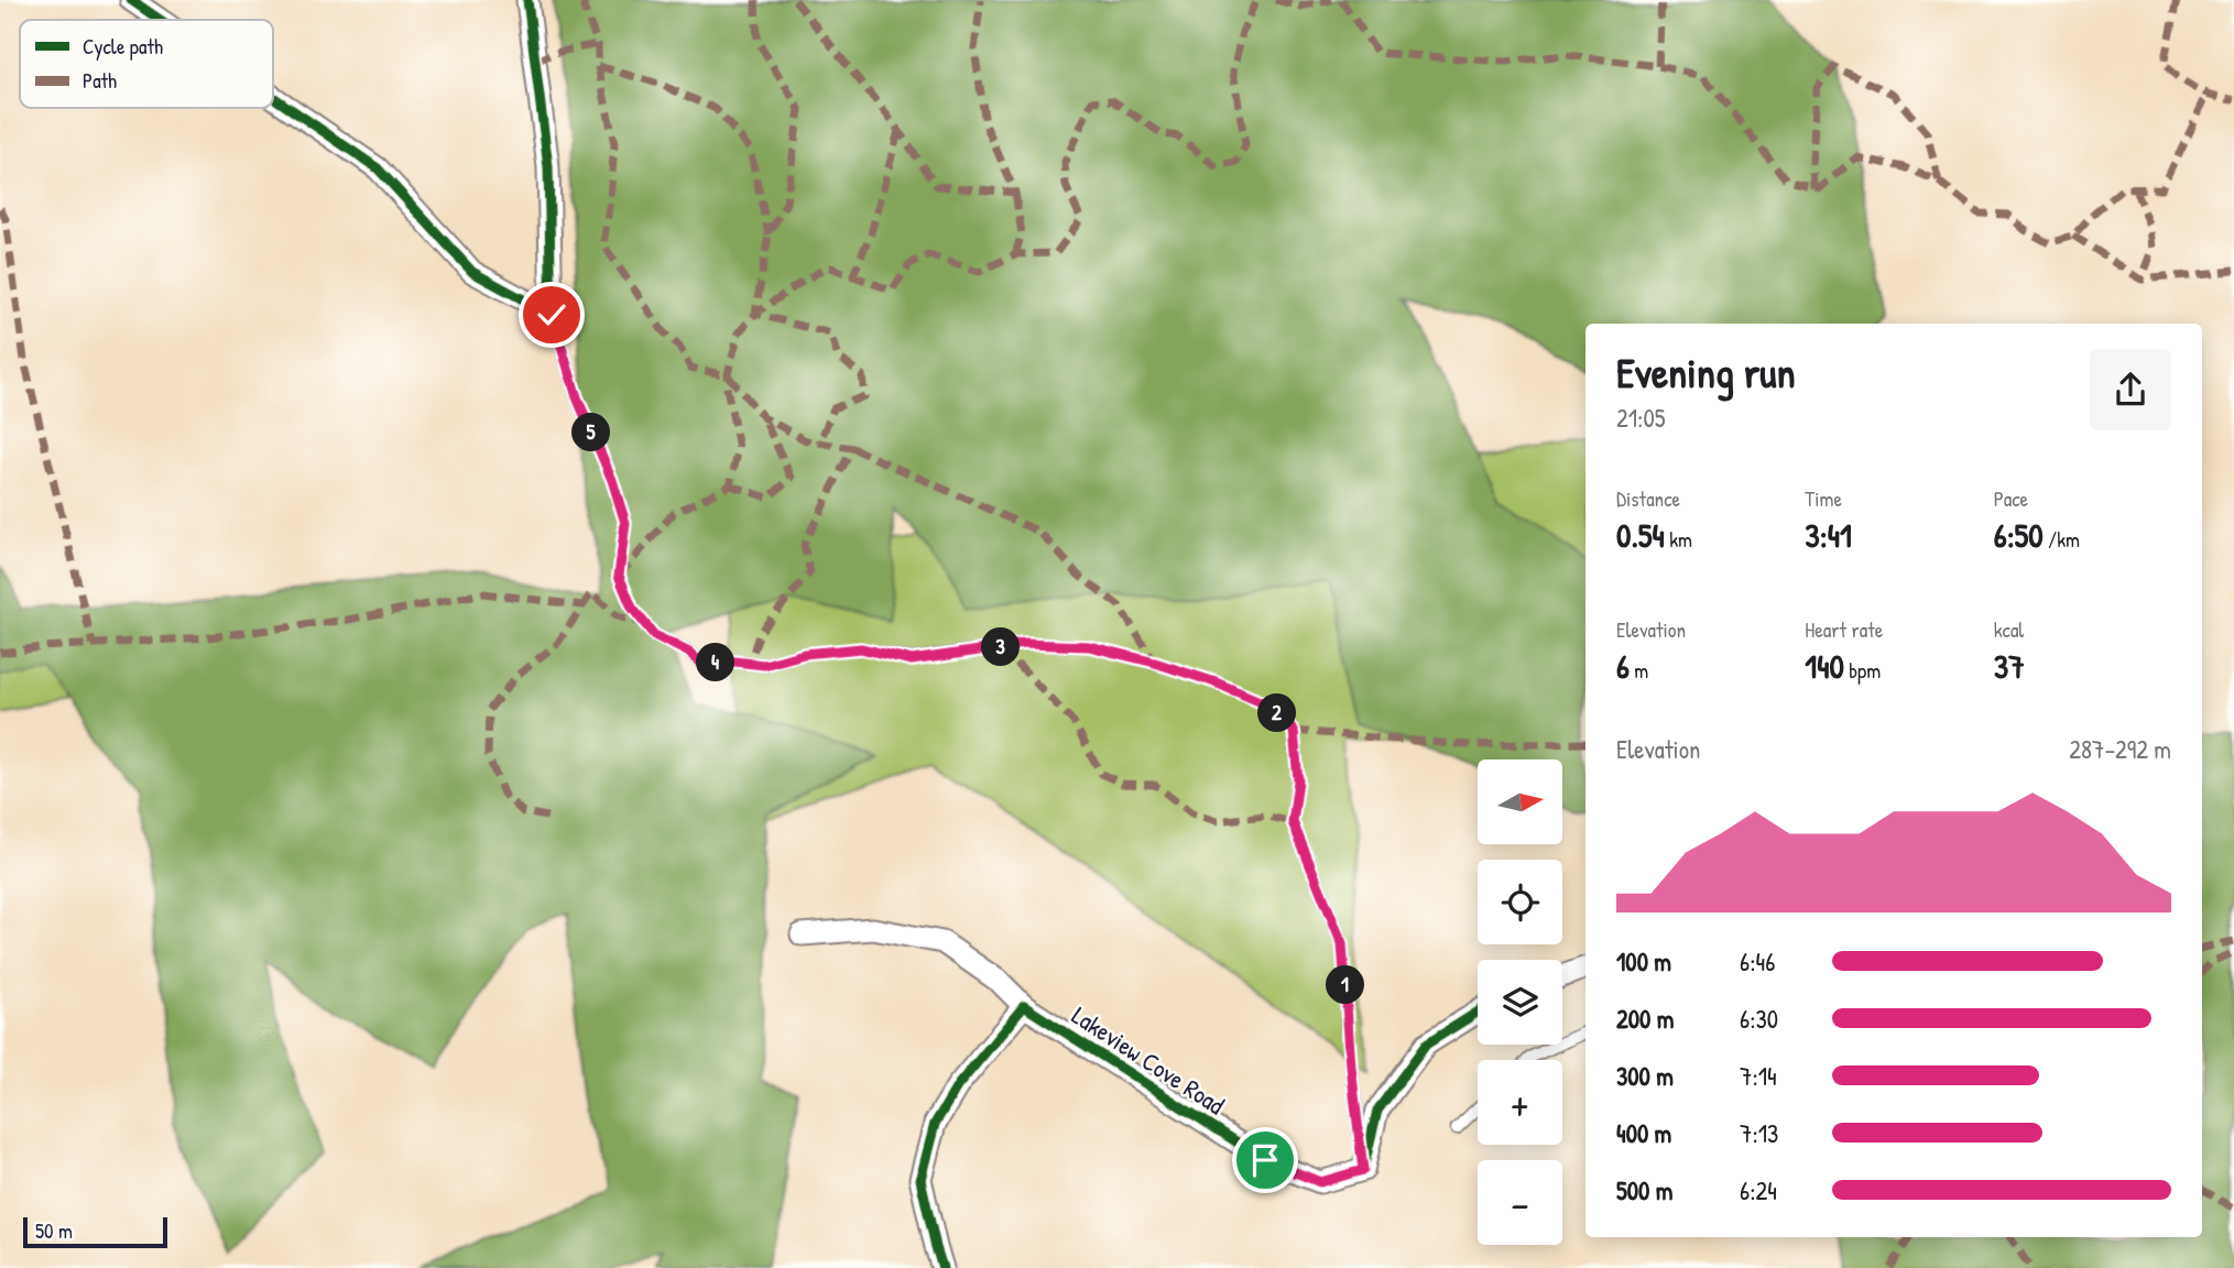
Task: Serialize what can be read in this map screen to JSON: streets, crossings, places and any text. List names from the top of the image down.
{
  "streets": {
    "street": ["Lakeview Cove Road"]
  },
  "legend": ["Cycle path", "Path"],
  "scale_bar": "50 m",
  "north": "right",
  "page": {
    "heading": ["Evening run", "21:05"],
    "pins": [
      "5",
      "3",
      "4",
      "2",
      "1"
    ],
    "stats": [
      ["Distance", "0.54 km"],
      ["Time", "3:41"],
      ["Pace", "6:50 /km"],
      ["Elevation", "6 m"],
      ["Heart rate", "140 bpm"],
      ["kcal", "37"]
    ],
    "chart": ["Elevation", "287–292 m"],
    "map_buttons": ["+", "−"],
    "list": [
      {
        "name": "100 m",
        "note": "6:46"
      },
      {
        "name": "200 m",
        "note": "6:30"
      },
      {
        "name": "300 m",
        "note": "7:14"
      },
      {
        "name": "400 m",
        "note": "7:13"
      },
      {
        "name": "500 m",
        "note": "6:24"
      }
    ],
    "scale": "50 m"
  }
}
